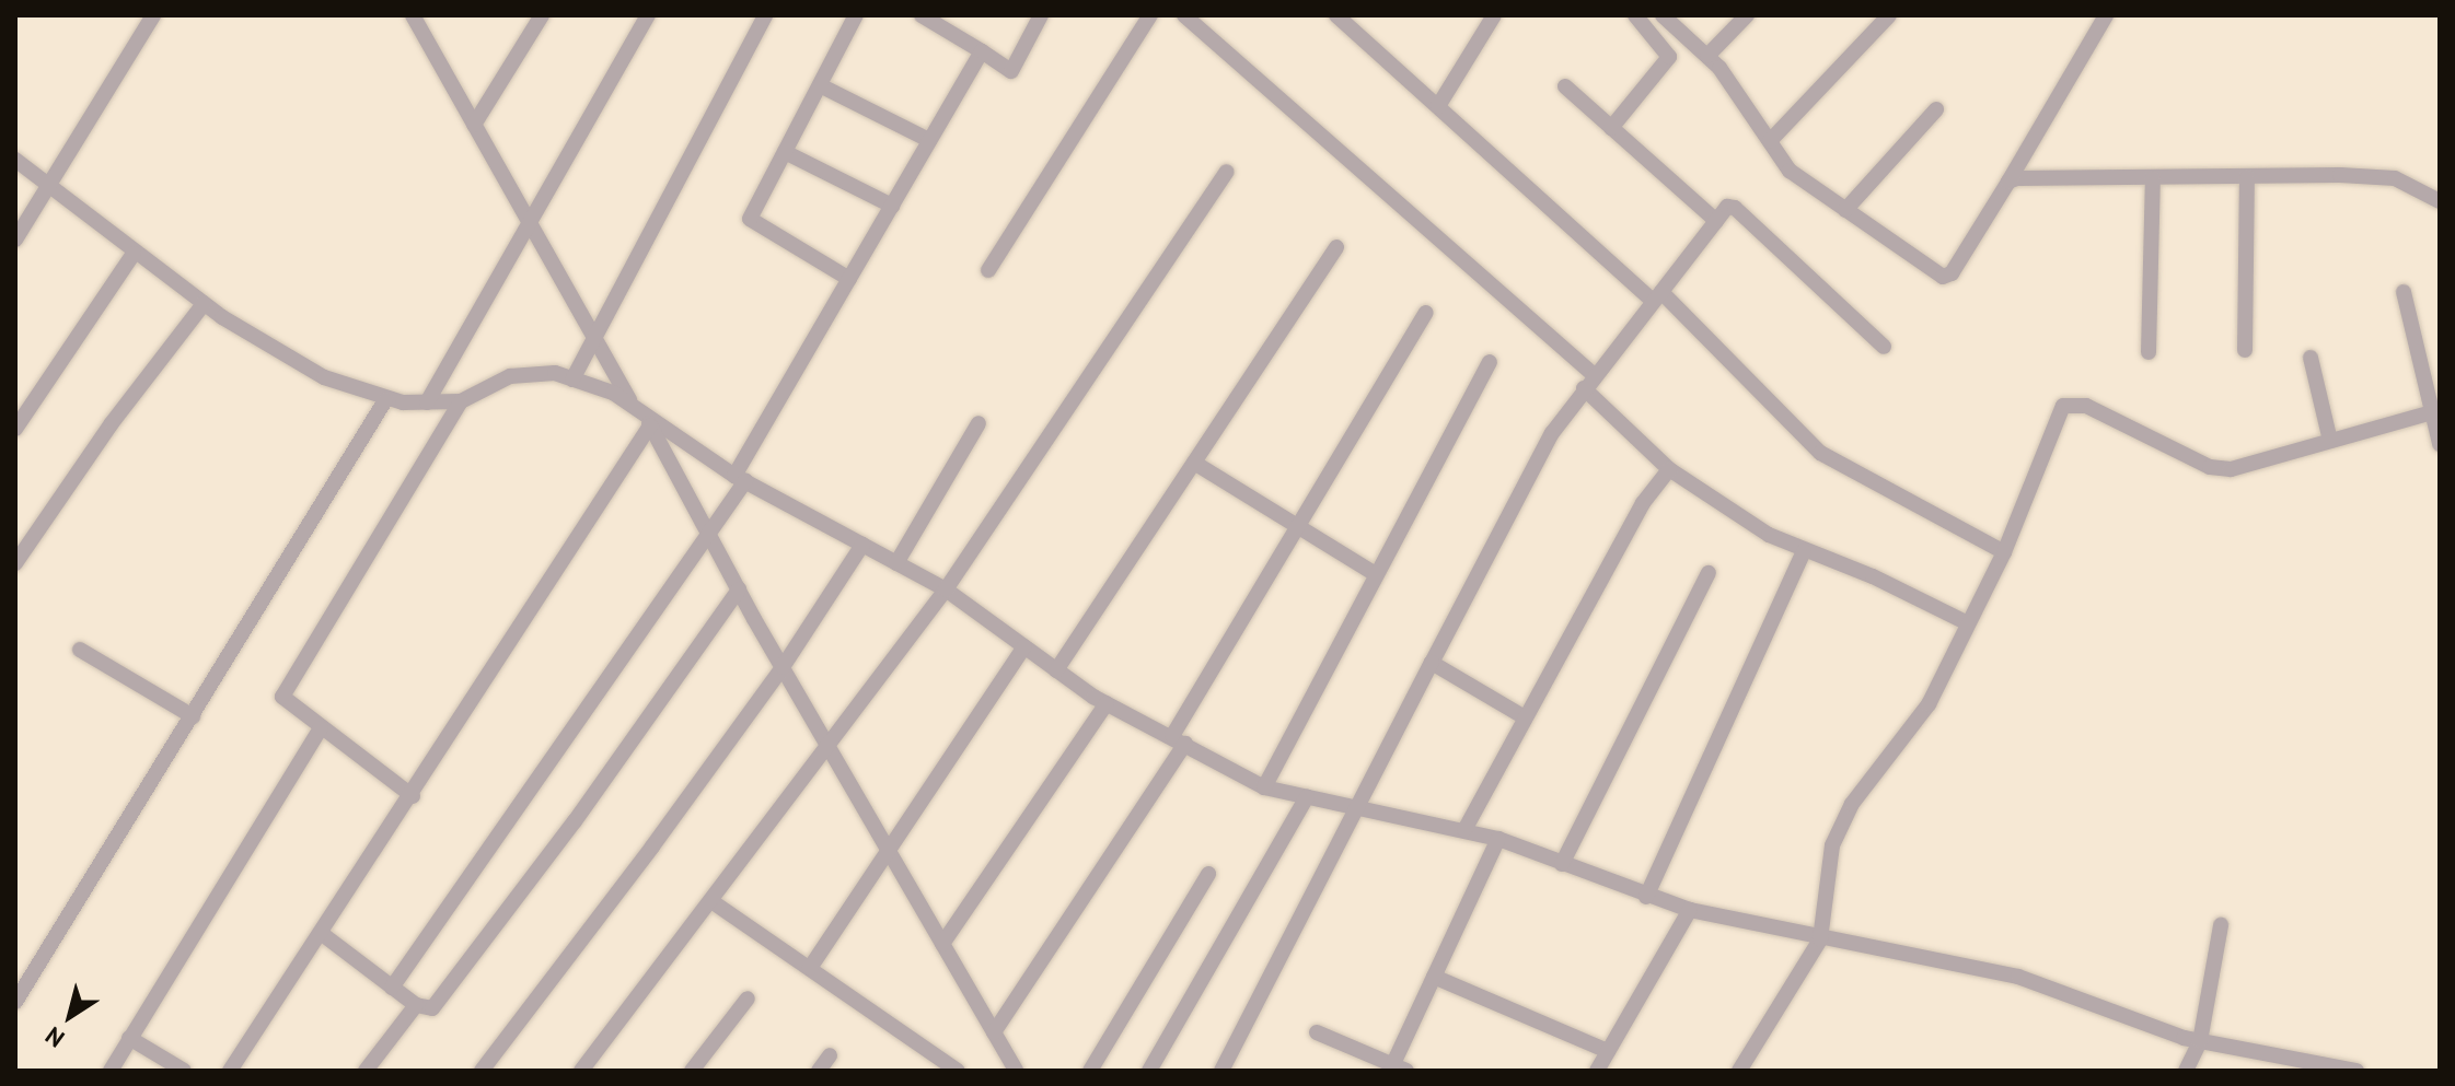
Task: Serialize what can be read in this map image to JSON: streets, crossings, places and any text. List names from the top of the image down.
{
  "north": "bottom left"
}
